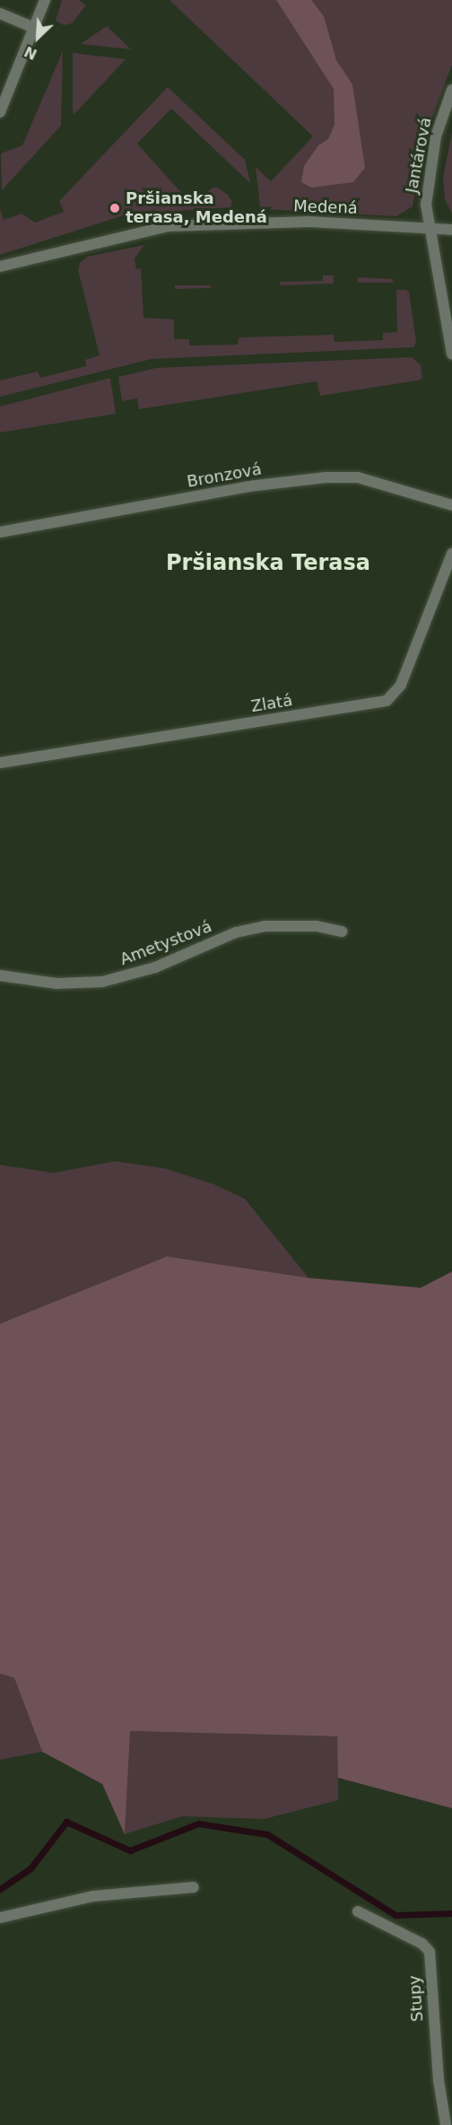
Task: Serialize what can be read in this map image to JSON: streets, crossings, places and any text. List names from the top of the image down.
{
  "streets": {
    "street": [
      "Jantárová",
      "Medená",
      "Bronzová",
      "Zlatá",
      "Ametystová",
      "Stupy"
    ]
  },
  "crossings": [
    ["Jantárová", "Medená"]
  ],
  "districts": ["Pršianska Terasa"],
  "places": ["Pršianska terasa, Medená"],
  "north": "bottom left"
}
